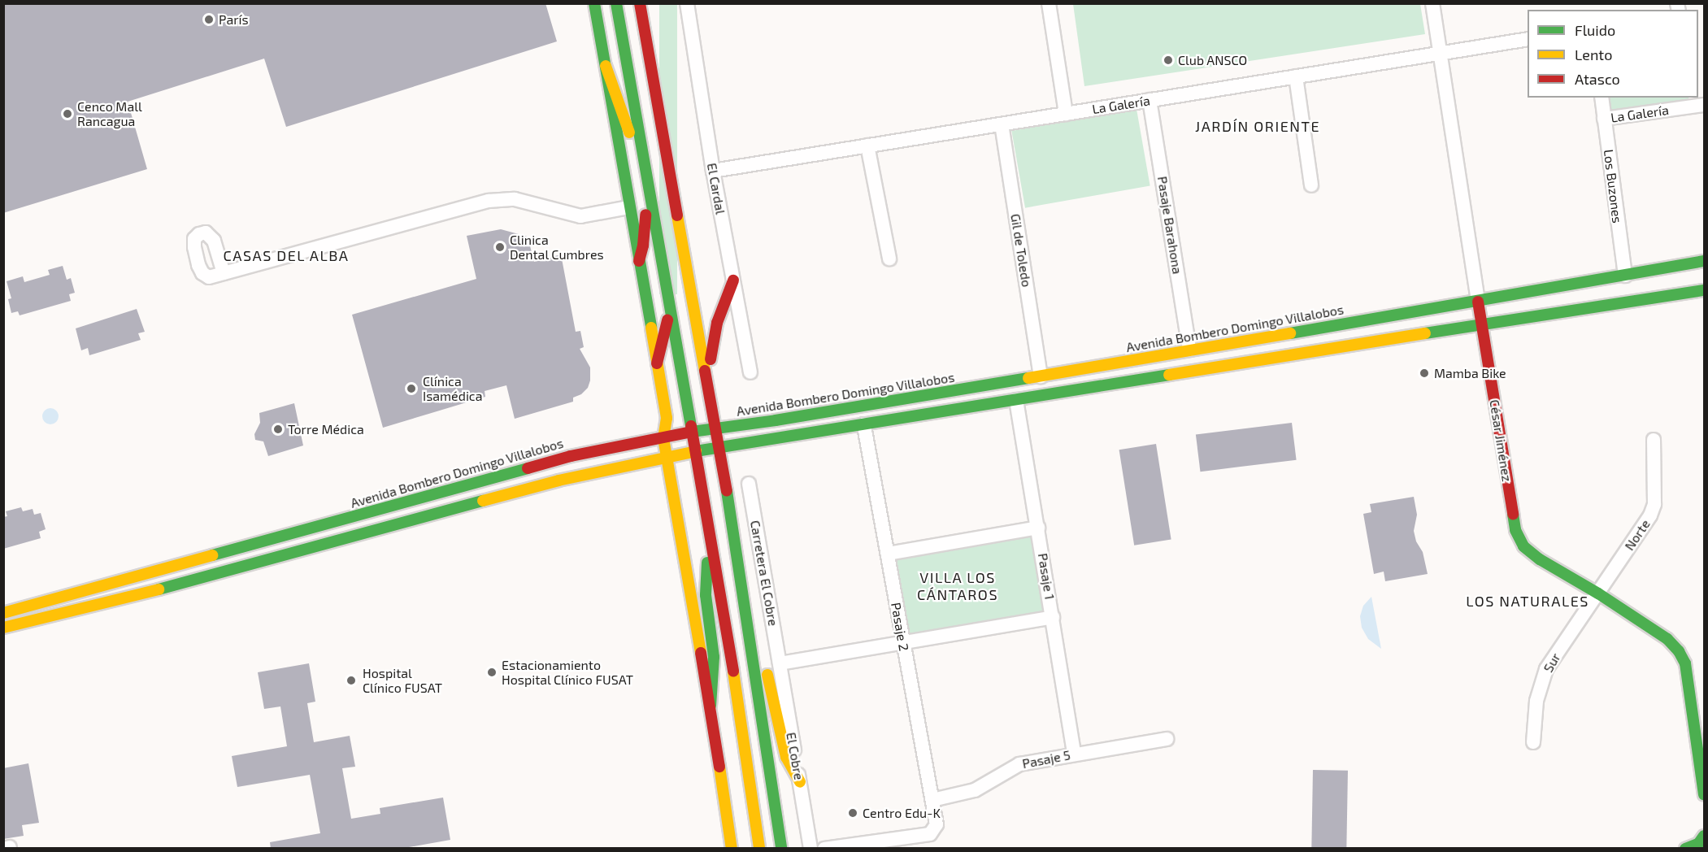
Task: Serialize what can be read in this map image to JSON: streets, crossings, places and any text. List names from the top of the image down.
{
  "streets": {
    "main road": ["Avenida Bombero Domingo Villalobos", "César Jiménez"],
    "street": [
      "La Galería",
      "Los Buzones",
      "El Cardal",
      "Pasaje Barahona",
      "Gil de Toledo",
      "Norte",
      "Carretera El Cobre",
      "Pasaje 1",
      "Pasaje 2",
      "Sur",
      "El Cobre",
      "Pasaje 5"
    ]
  },
  "crossings": [
    ["La Galería", "Los Buzones"],
    ["La Galería", "El Cardal"],
    ["La Galería", "Pasaje Barahona"],
    ["La Galería", "Gil de Toledo"],
    ["La Galería", "César Jiménez"],
    ["Los Buzones", "Avenida Bombero Domingo Villalobos"],
    ["Pasaje Barahona", "Avenida Bombero Domingo Villalobos"],
    ["Gil de Toledo", "Avenida Bombero Domingo Villalobos"],
    ["Avenida Bombero Domingo Villalobos", "César Jiménez"],
    ["César Jiménez", "Norte"],
    ["César Jiménez", "Sur"],
    ["Norte", "Sur"],
    ["Carretera El Cobre", "El Cobre"],
    ["Pasaje 1", "Pasaje 5"],
    ["Pasaje 2", "Pasaje 5"]
  ],
  "districts": [
    "JARDÍN ORIENTE",
    "CASAS DEL ALBA",
    "VILLA LOS CÁNTAROS",
    "LOS NATURALES"
  ],
  "places": [
    "París",
    "Club ANSCO",
    "Cenco Mall Rancagua",
    "Clinica Dental Cumbres",
    "Mamba Bike",
    "Clínica Isamédica",
    "Torre Médica",
    "Estacionamiento Hospital Clínico FUSAT",
    "Hospital Clínico FUSAT",
    "Centro Edu-K"
  ],
  "legend": ["Fluido", "Lento", "Atasco"]
}
